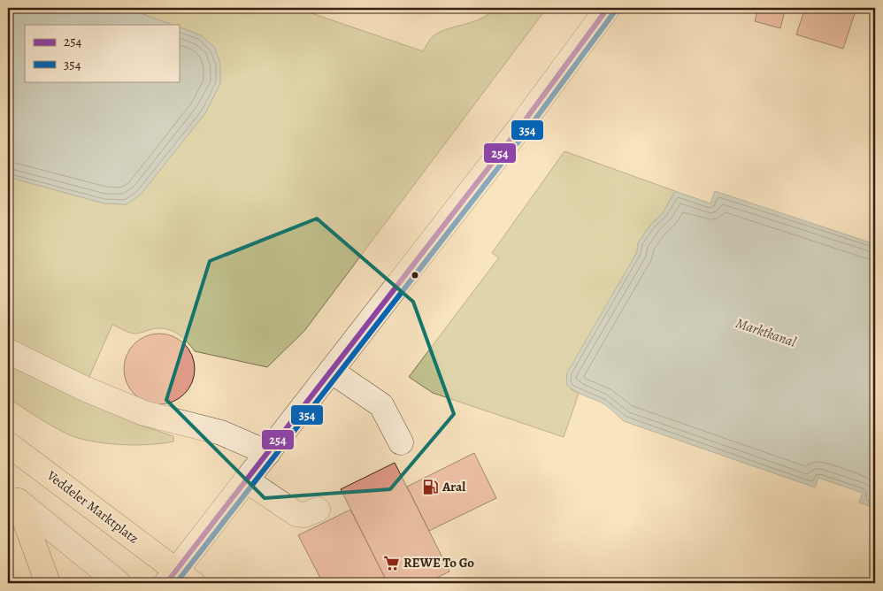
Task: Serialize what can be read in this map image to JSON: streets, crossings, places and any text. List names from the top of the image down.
{
  "streets": {
    "main road": ["Veddeler Marktplatz"]
  },
  "water": ["Marktkanal"],
  "places": {
    "fuel station": ["Aral"],
    "supermarket": ["REWE To Go"]
  },
  "lines": ["transit line 254", "transit line 354"],
  "legend": ["254", "354"]
}
